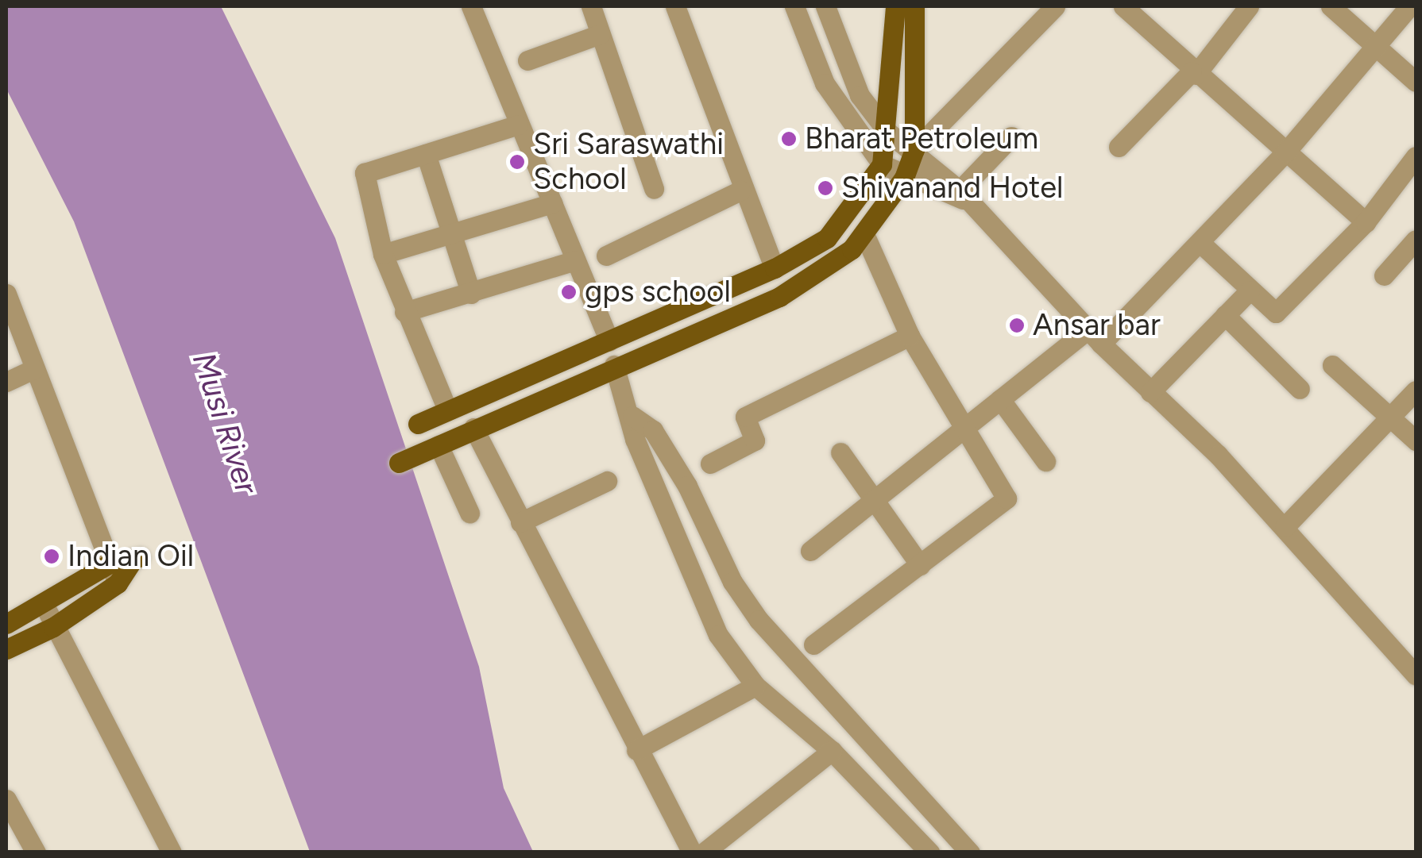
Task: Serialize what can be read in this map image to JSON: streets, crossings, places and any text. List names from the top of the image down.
{
  "water": ["Musi River"],
  "places": [
    "Bharat Petroleum",
    "Sri Saraswathi School",
    "Shivanand Hotel",
    "gps school",
    "Ansar bar",
    "Indian Oil"
  ]
}
